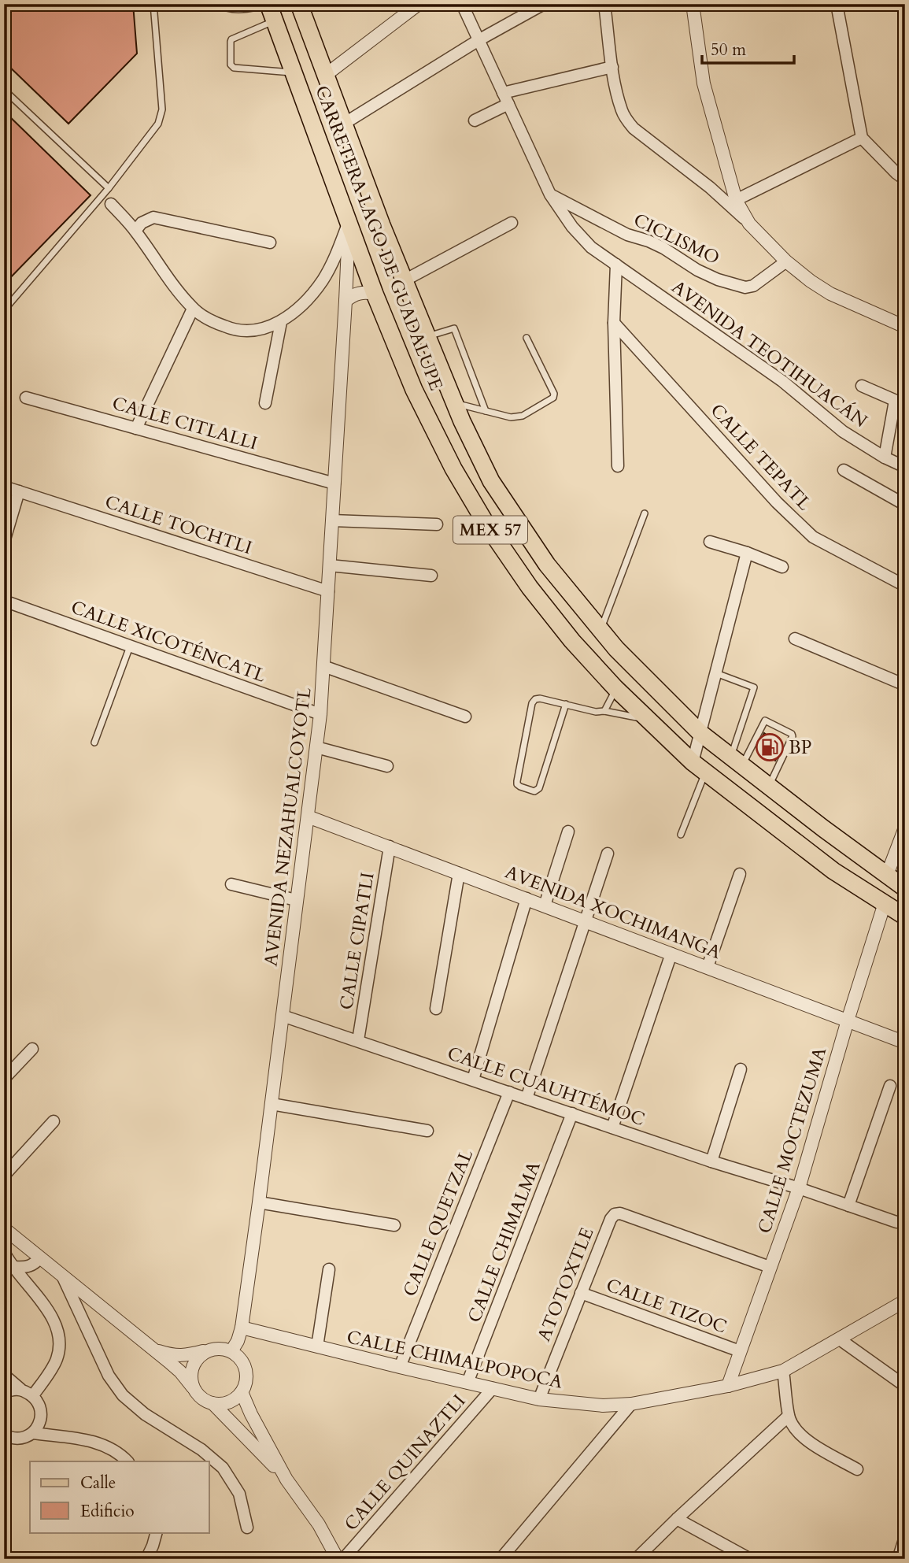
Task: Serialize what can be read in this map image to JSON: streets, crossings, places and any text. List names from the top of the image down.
{
  "streets": {
    "main road": ["CARRETERA LAGO DE GUADALUPE", "MEX 57"],
    "street": [
      "CICLISMO",
      "AVENIDA TEOTIHUACÁN",
      "CALLE CITLALLI",
      "CALLE TEPATL",
      "CALLE TOCHTLI",
      "CALLE XICOTÉNCATL",
      "AVENIDA NEZAHUALCOYOTL",
      "AVENIDA XOCHIMANGA",
      "CALLE CIPATLI",
      "CALLE CUAUHTÉMOC",
      "CALLE MOCTEZUMA",
      "CALLE QUETZAL",
      "CALLE CHIMALMA",
      "ATOTOXTLE",
      "CALLE TIZOC",
      "CALLE CHIMALPOPOCA",
      "CALLE QUINAZTLI"
    ]
  },
  "crossings": [
    ["CARRETERA LAGO DE GUADALUPE", "AVENIDA NEZAHUALCOYOTL"],
    ["CARRETERA LAGO DE GUADALUPE", "CALLE MOCTEZUMA"],
    ["CICLISMO", "AVENIDA TEOTIHUACÁN"],
    ["CALLE CITLALLI", "AVENIDA NEZAHUALCOYOTL"],
    ["CALLE TOCHTLI", "AVENIDA NEZAHUALCOYOTL"],
    ["CALLE XICOTÉNCATL", "AVENIDA NEZAHUALCOYOTL"],
    ["AVENIDA NEZAHUALCOYOTL", "AVENIDA XOCHIMANGA"],
    ["AVENIDA NEZAHUALCOYOTL", "CALLE CUAUHTÉMOC"],
    ["AVENIDA NEZAHUALCOYOTL", "CALLE CHIMALPOPOCA"],
    ["AVENIDA XOCHIMANGA", "CALLE CIPATLI"],
    ["AVENIDA XOCHIMANGA", "CALLE MOCTEZUMA"],
    ["CALLE CIPATLI", "CALLE CUAUHTÉMOC"],
    ["CALLE CUAUHTÉMOC", "CALLE MOCTEZUMA"],
    ["CALLE CUAUHTÉMOC", "CALLE QUETZAL"],
    ["CALLE CUAUHTÉMOC", "CALLE CHIMALMA"],
    ["CALLE MOCTEZUMA", "ATOTOXTLE"],
    ["CALLE MOCTEZUMA", "CALLE TIZOC"],
    ["CALLE MOCTEZUMA", "CALLE CHIMALPOPOCA"],
    ["CALLE QUETZAL", "CALLE CHIMALPOPOCA"],
    ["CALLE CHIMALMA", "CALLE CHIMALPOPOCA"],
    ["ATOTOXTLE", "CALLE TIZOC"],
    ["ATOTOXTLE", "CALLE CHIMALPOPOCA"],
    ["CALLE CHIMALPOPOCA", "CALLE QUINAZTLI"]
  ],
  "places": {
    "fuel station": ["BP"]
  },
  "legend": ["Calle", "Edificio"],
  "scale_bar": "50 m"
}
